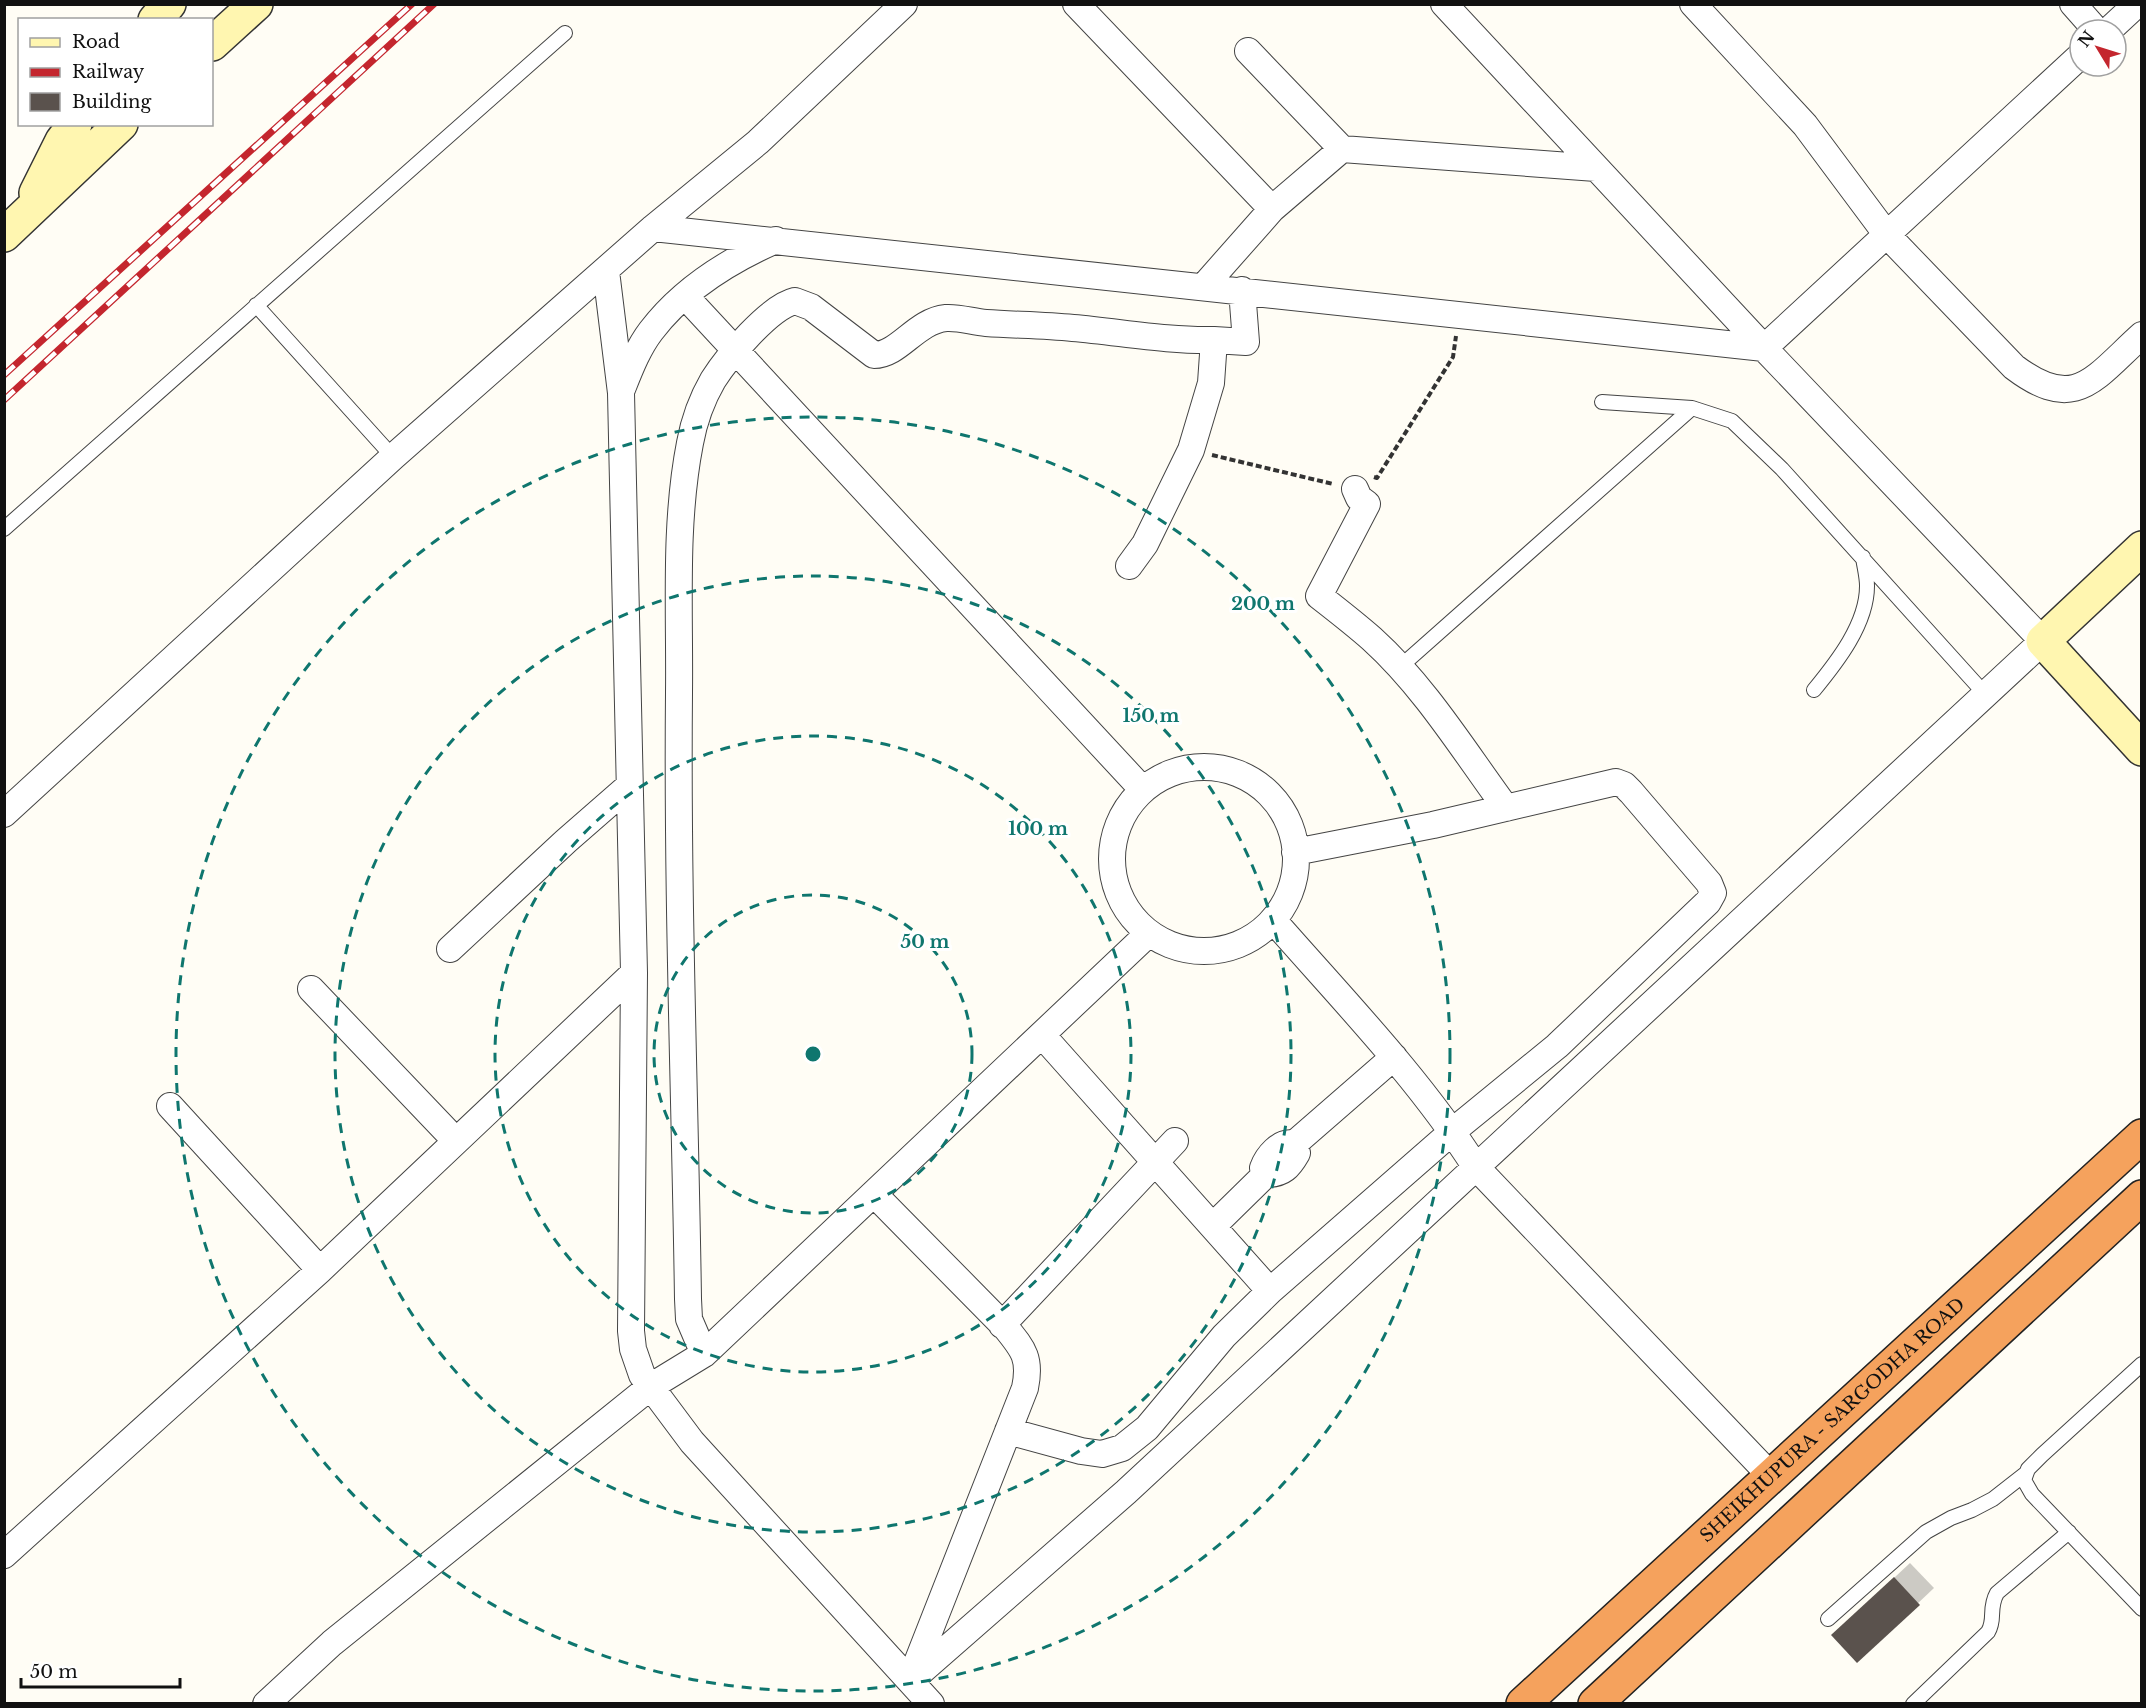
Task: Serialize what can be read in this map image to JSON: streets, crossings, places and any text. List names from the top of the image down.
{
  "streets": {
    "highway": ["SHEIKHUPURA - SARGODHA ROAD"]
  },
  "legend": ["Road", "Railway", "Building"],
  "scale_bar": "50 m",
  "north": "top left",
  "rings": [
    "200 m",
    "150 m",
    "100 m",
    "50 m"
  ]
}
